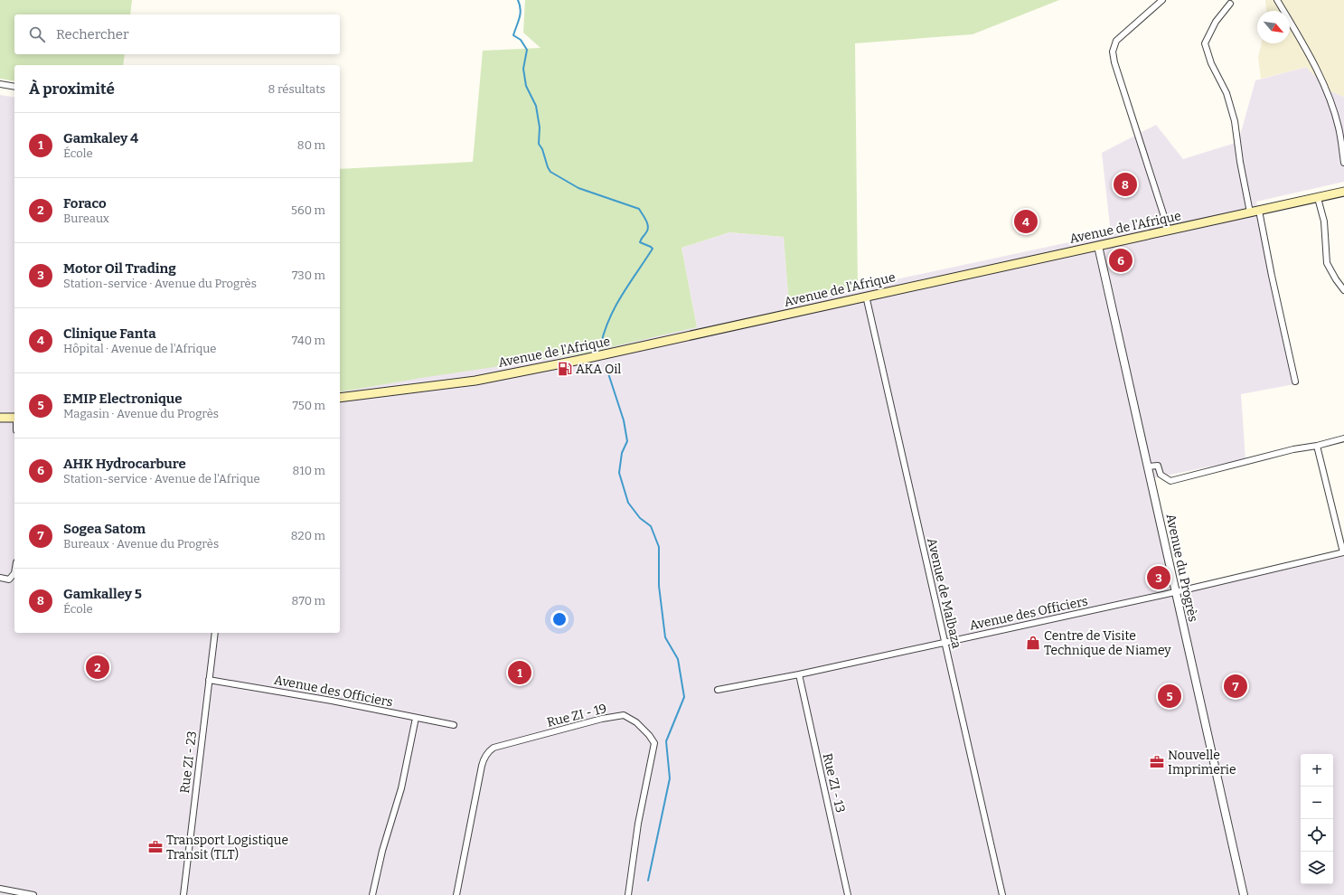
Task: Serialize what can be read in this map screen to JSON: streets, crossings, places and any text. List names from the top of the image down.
{
  "streets": {
    "main road": ["Avenue de l'Afrique"],
    "street": [
      "Avenue du Progrès",
      "Avenue de Malbaza",
      "Avenue des Officiers",
      "Rue ZI - 19",
      "Rue ZI - 23",
      "Rue ZI - 13"
    ]
  },
  "crossings": [
    ["Avenue de l'Afrique", "Avenue du Progrès"],
    ["Avenue de l'Afrique", "Avenue de Malbaza"],
    ["Avenue du Progrès", "Avenue des Officiers"],
    ["Avenue de Malbaza", "Avenue des Officiers"],
    ["Avenue des Officiers", "Rue ZI - 23"],
    ["Avenue des Officiers", "Rue ZI - 13"]
  ],
  "places": {
    "fuel station": ["AKA Oil"],
    "shop": ["Centre de Visite Technique de Niamey"],
    "office": ["Nouvelle Imprimerie", "Transport Logistique Transit (TLT)"]
  },
  "north": "bottom right",
  "page": {
    "search": "Rechercher",
    "heading": ["À proximité", "8 résultats"],
    "list": [
      {
        "mark": "1",
        "name": "Gamkaley 4",
        "note": "École",
        "value": "80 m"
      },
      {
        "mark": "2",
        "name": "Foraco",
        "note": "Bureaux",
        "value": "560 m"
      },
      {
        "mark": "3",
        "name": "Motor Oil Trading",
        "note": "Station-service · Avenue du Progrès",
        "value": "730 m"
      },
      {
        "mark": "4",
        "name": "Clinique Fanta",
        "note": "Hôpital · Avenue de l'Afrique",
        "value": "740 m"
      },
      {
        "mark": "5",
        "name": "EMIP Electronique",
        "note": "Magasin · Avenue du Progrès",
        "value": "750 m"
      },
      {
        "mark": "6",
        "name": "AHK Hydrocarbure",
        "note": "Station-service · Avenue de l'Afrique",
        "value": "810 m"
      },
      {
        "mark": "7",
        "name": "Sogea Satom",
        "note": "Bureaux · Avenue du Progrès",
        "value": "820 m"
      },
      {
        "mark": "8",
        "name": "Gamkalley 5",
        "note": "École",
        "value": "870 m"
      }
    ],
    "pins": [
      "8",
      "4",
      "6",
      "3",
      "2",
      "1",
      "7",
      "5"
    ],
    "map_buttons": ["+", "−"]
  }
}
